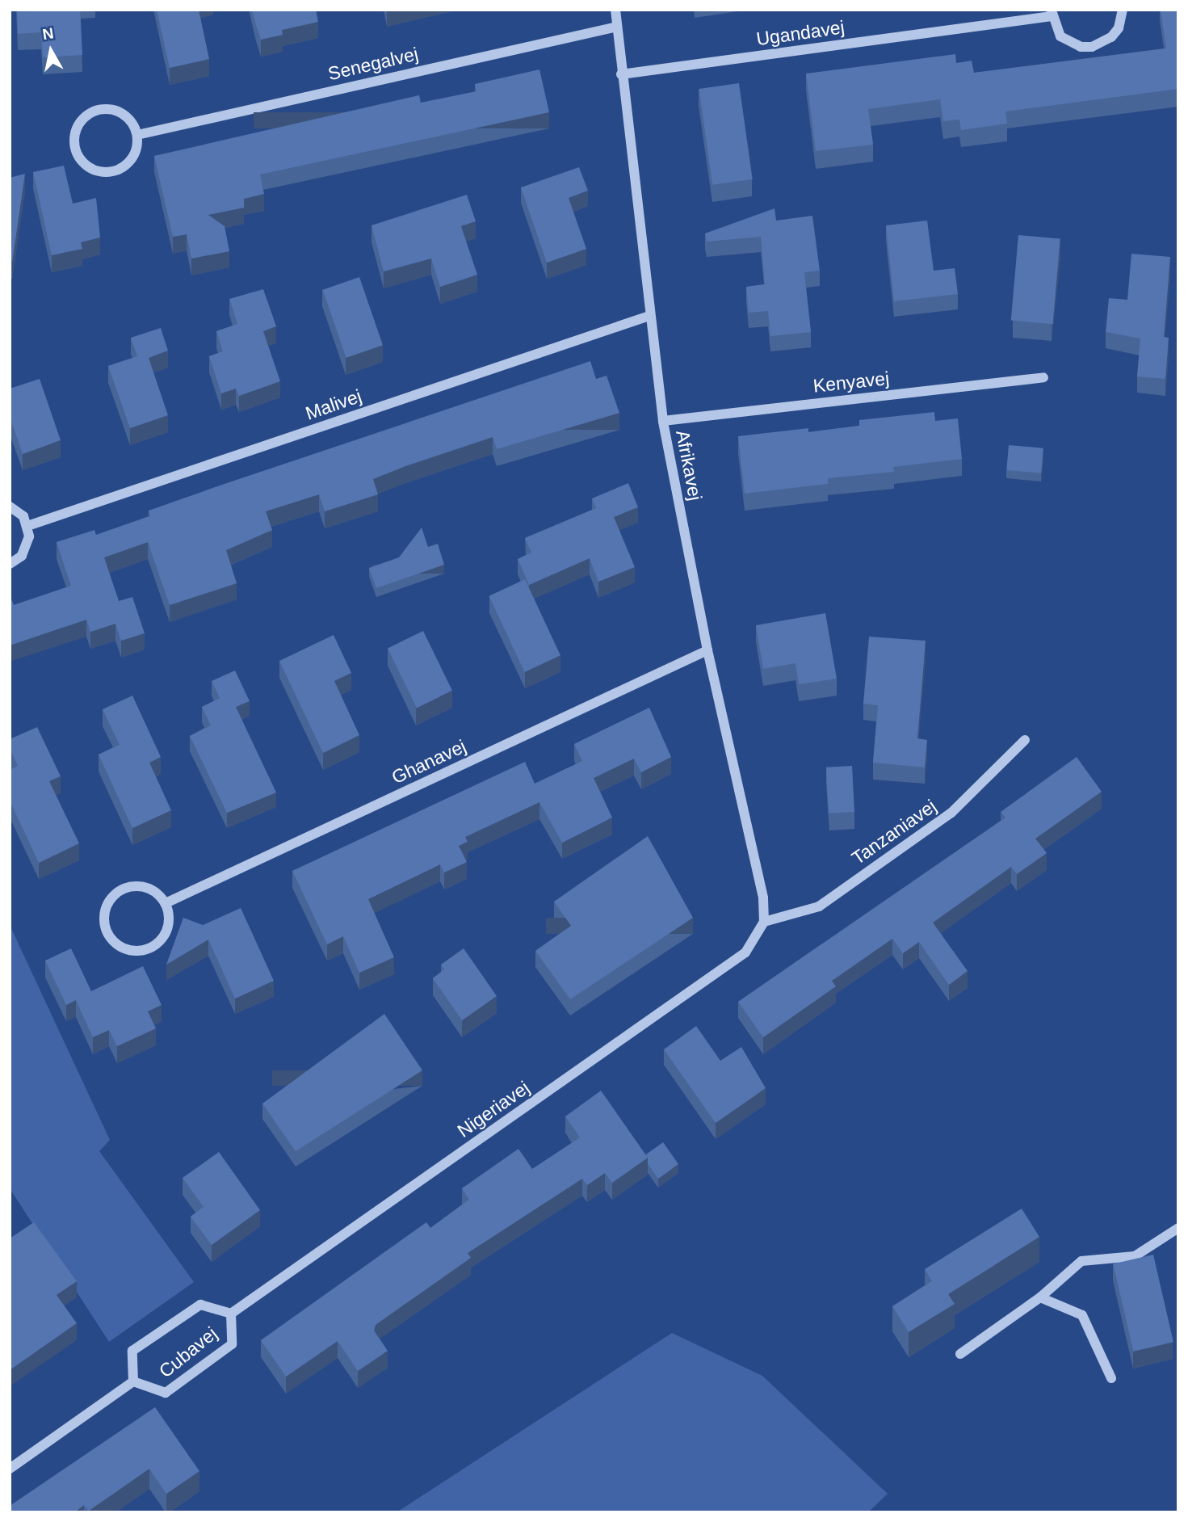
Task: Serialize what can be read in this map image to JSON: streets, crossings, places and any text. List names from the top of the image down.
{
  "streets": {
    "street": [
      "Ugandavej",
      "Senegalvej",
      "Kenyavej",
      "Malivej",
      "Afrikavej",
      "Ghanavej",
      "Tanzaniavej",
      "Nigeriavej",
      "Cubavej"
    ]
  },
  "crossings": [
    ["Ugandavej", "Afrikavej"],
    ["Senegalvej", "Afrikavej"],
    ["Kenyavej", "Afrikavej"],
    ["Malivej", "Afrikavej"],
    ["Afrikavej", "Ghanavej"],
    ["Afrikavej", "Tanzaniavej"],
    ["Afrikavej", "Nigeriavej"],
    ["Tanzaniavej", "Nigeriavej"],
    ["Nigeriavej", "Cubavej"]
  ],
  "north": "top"
}
